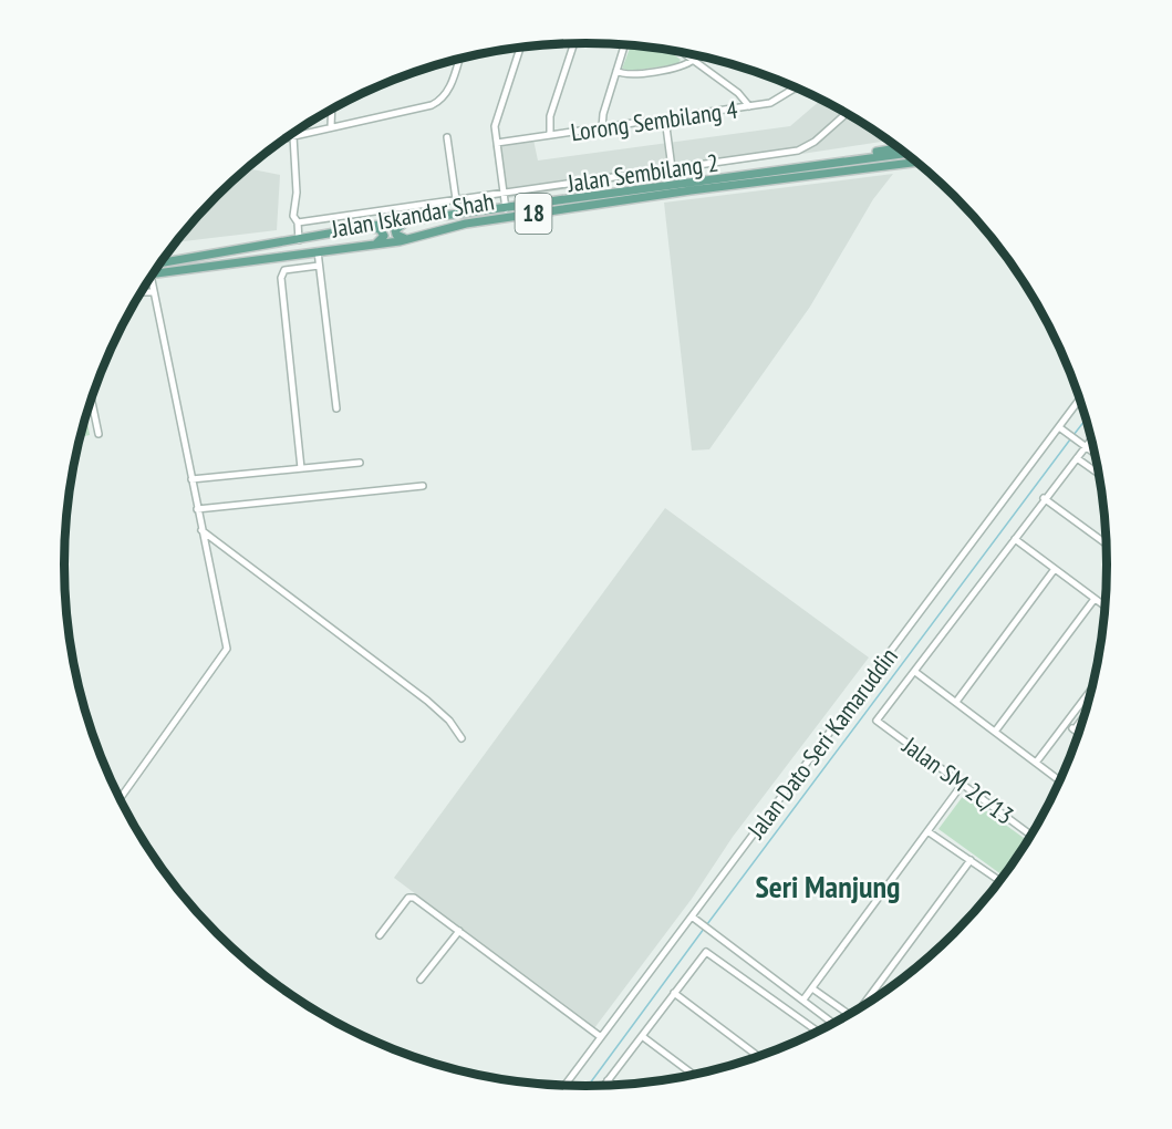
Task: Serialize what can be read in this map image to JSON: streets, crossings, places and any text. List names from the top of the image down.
{
  "streets": {
    "main road": ["18", "Jalan Iskandar Shah"],
    "street": [
      "Lorong Sembilang 4",
      "Jalan Sembilang 2",
      "Jalan Dato Seri Kamaruddin",
      "Jalan SM 2C/13"
    ]
  },
  "districts": ["Seri Manjung"]
}
